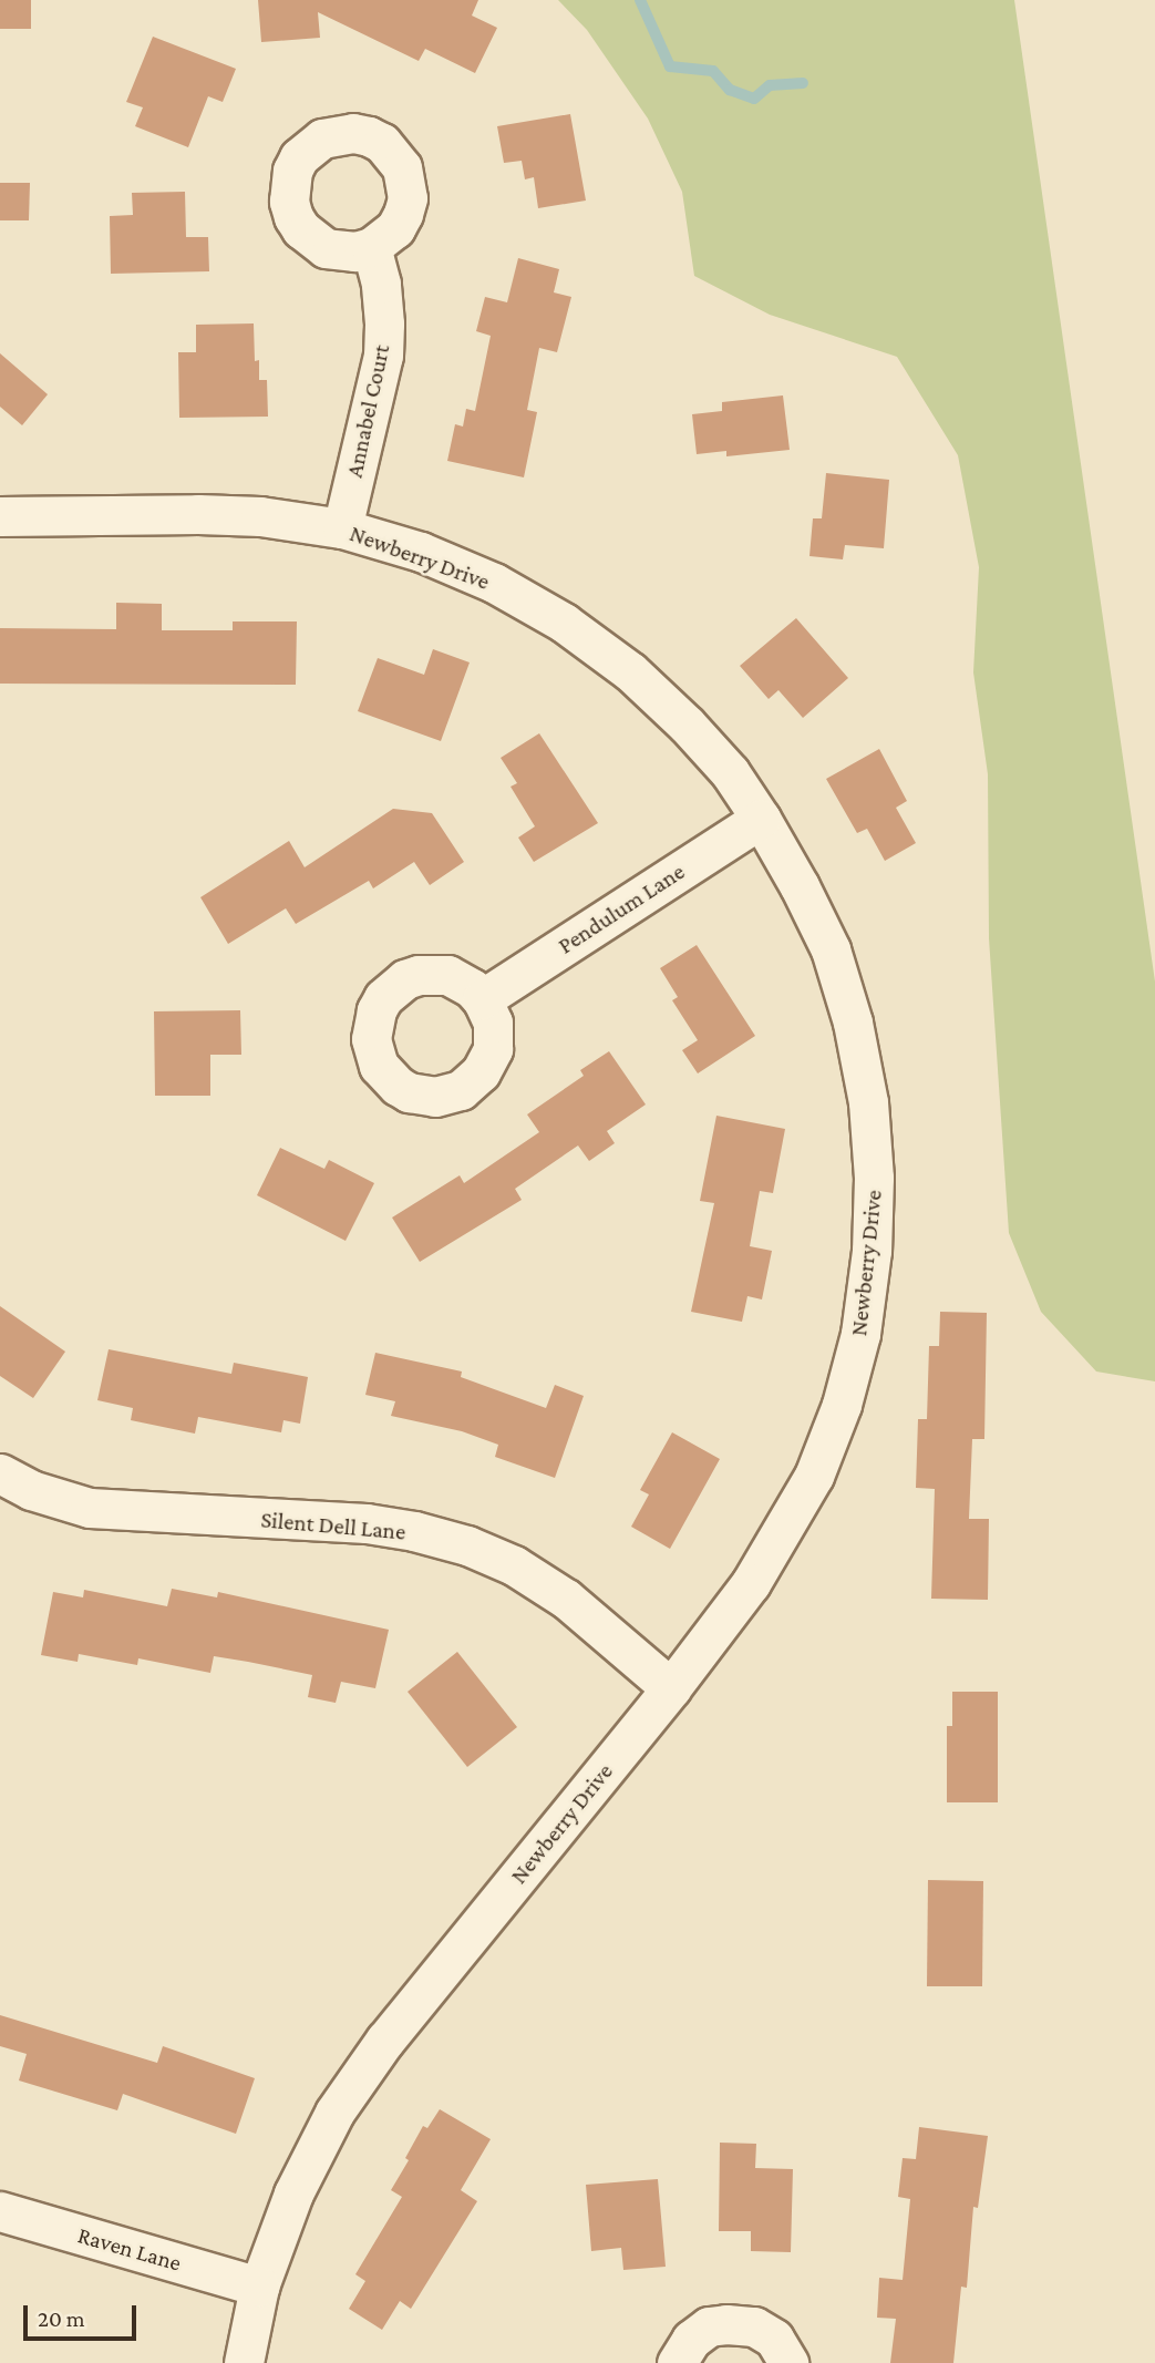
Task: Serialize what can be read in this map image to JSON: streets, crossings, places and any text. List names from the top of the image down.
{
  "streets": {
    "street": [
      "Annabel Court",
      "Newberry Drive",
      "Pendulum Lane",
      "Silent Dell Lane",
      "Raven Lane"
    ]
  },
  "crossings": [
    ["Annabel Court", "Newberry Drive"],
    ["Newberry Drive", "Pendulum Lane"],
    ["Newberry Drive", "Silent Dell Lane"],
    ["Newberry Drive", "Raven Lane"]
  ],
  "scale_bar": "20 m"
}
